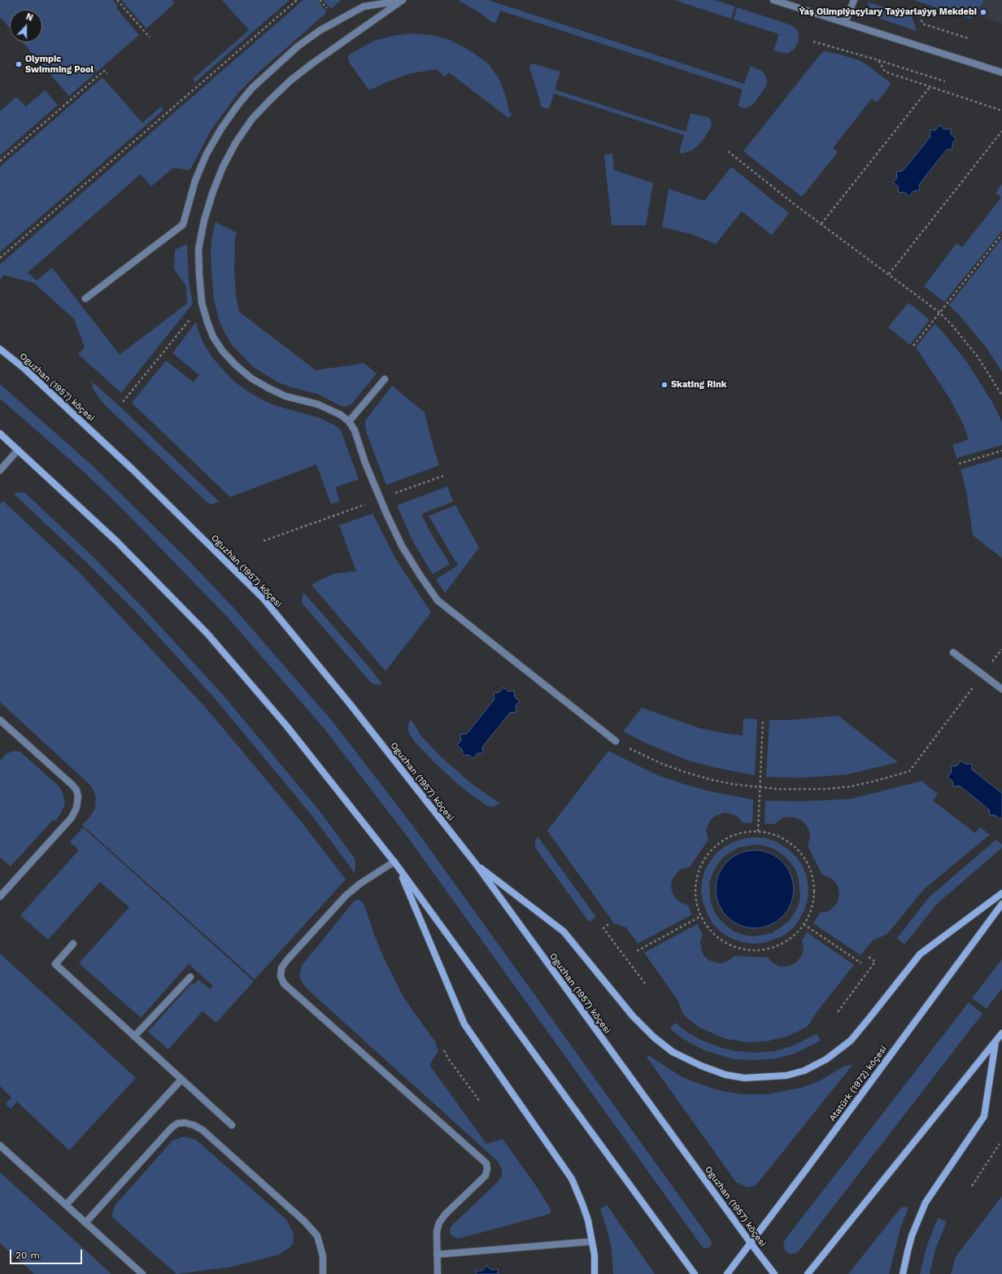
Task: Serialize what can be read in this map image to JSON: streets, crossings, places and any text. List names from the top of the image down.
{
  "streets": {
    "main road": ["Oguzhan (1957) köçesi", "Atatürk (1972) köçesi"]
  },
  "crossings": [
    ["Oguzhan (1957) köçesi", "Atatürk (1972) köçesi"]
  ],
  "places": ["Ýaş Olimpiýaçylary Taýýarlaýyş Mekdebi", "Olympic Swimming Pool", "Skating Rink"],
  "scale_bar": "20 m",
  "north": "top"
}
